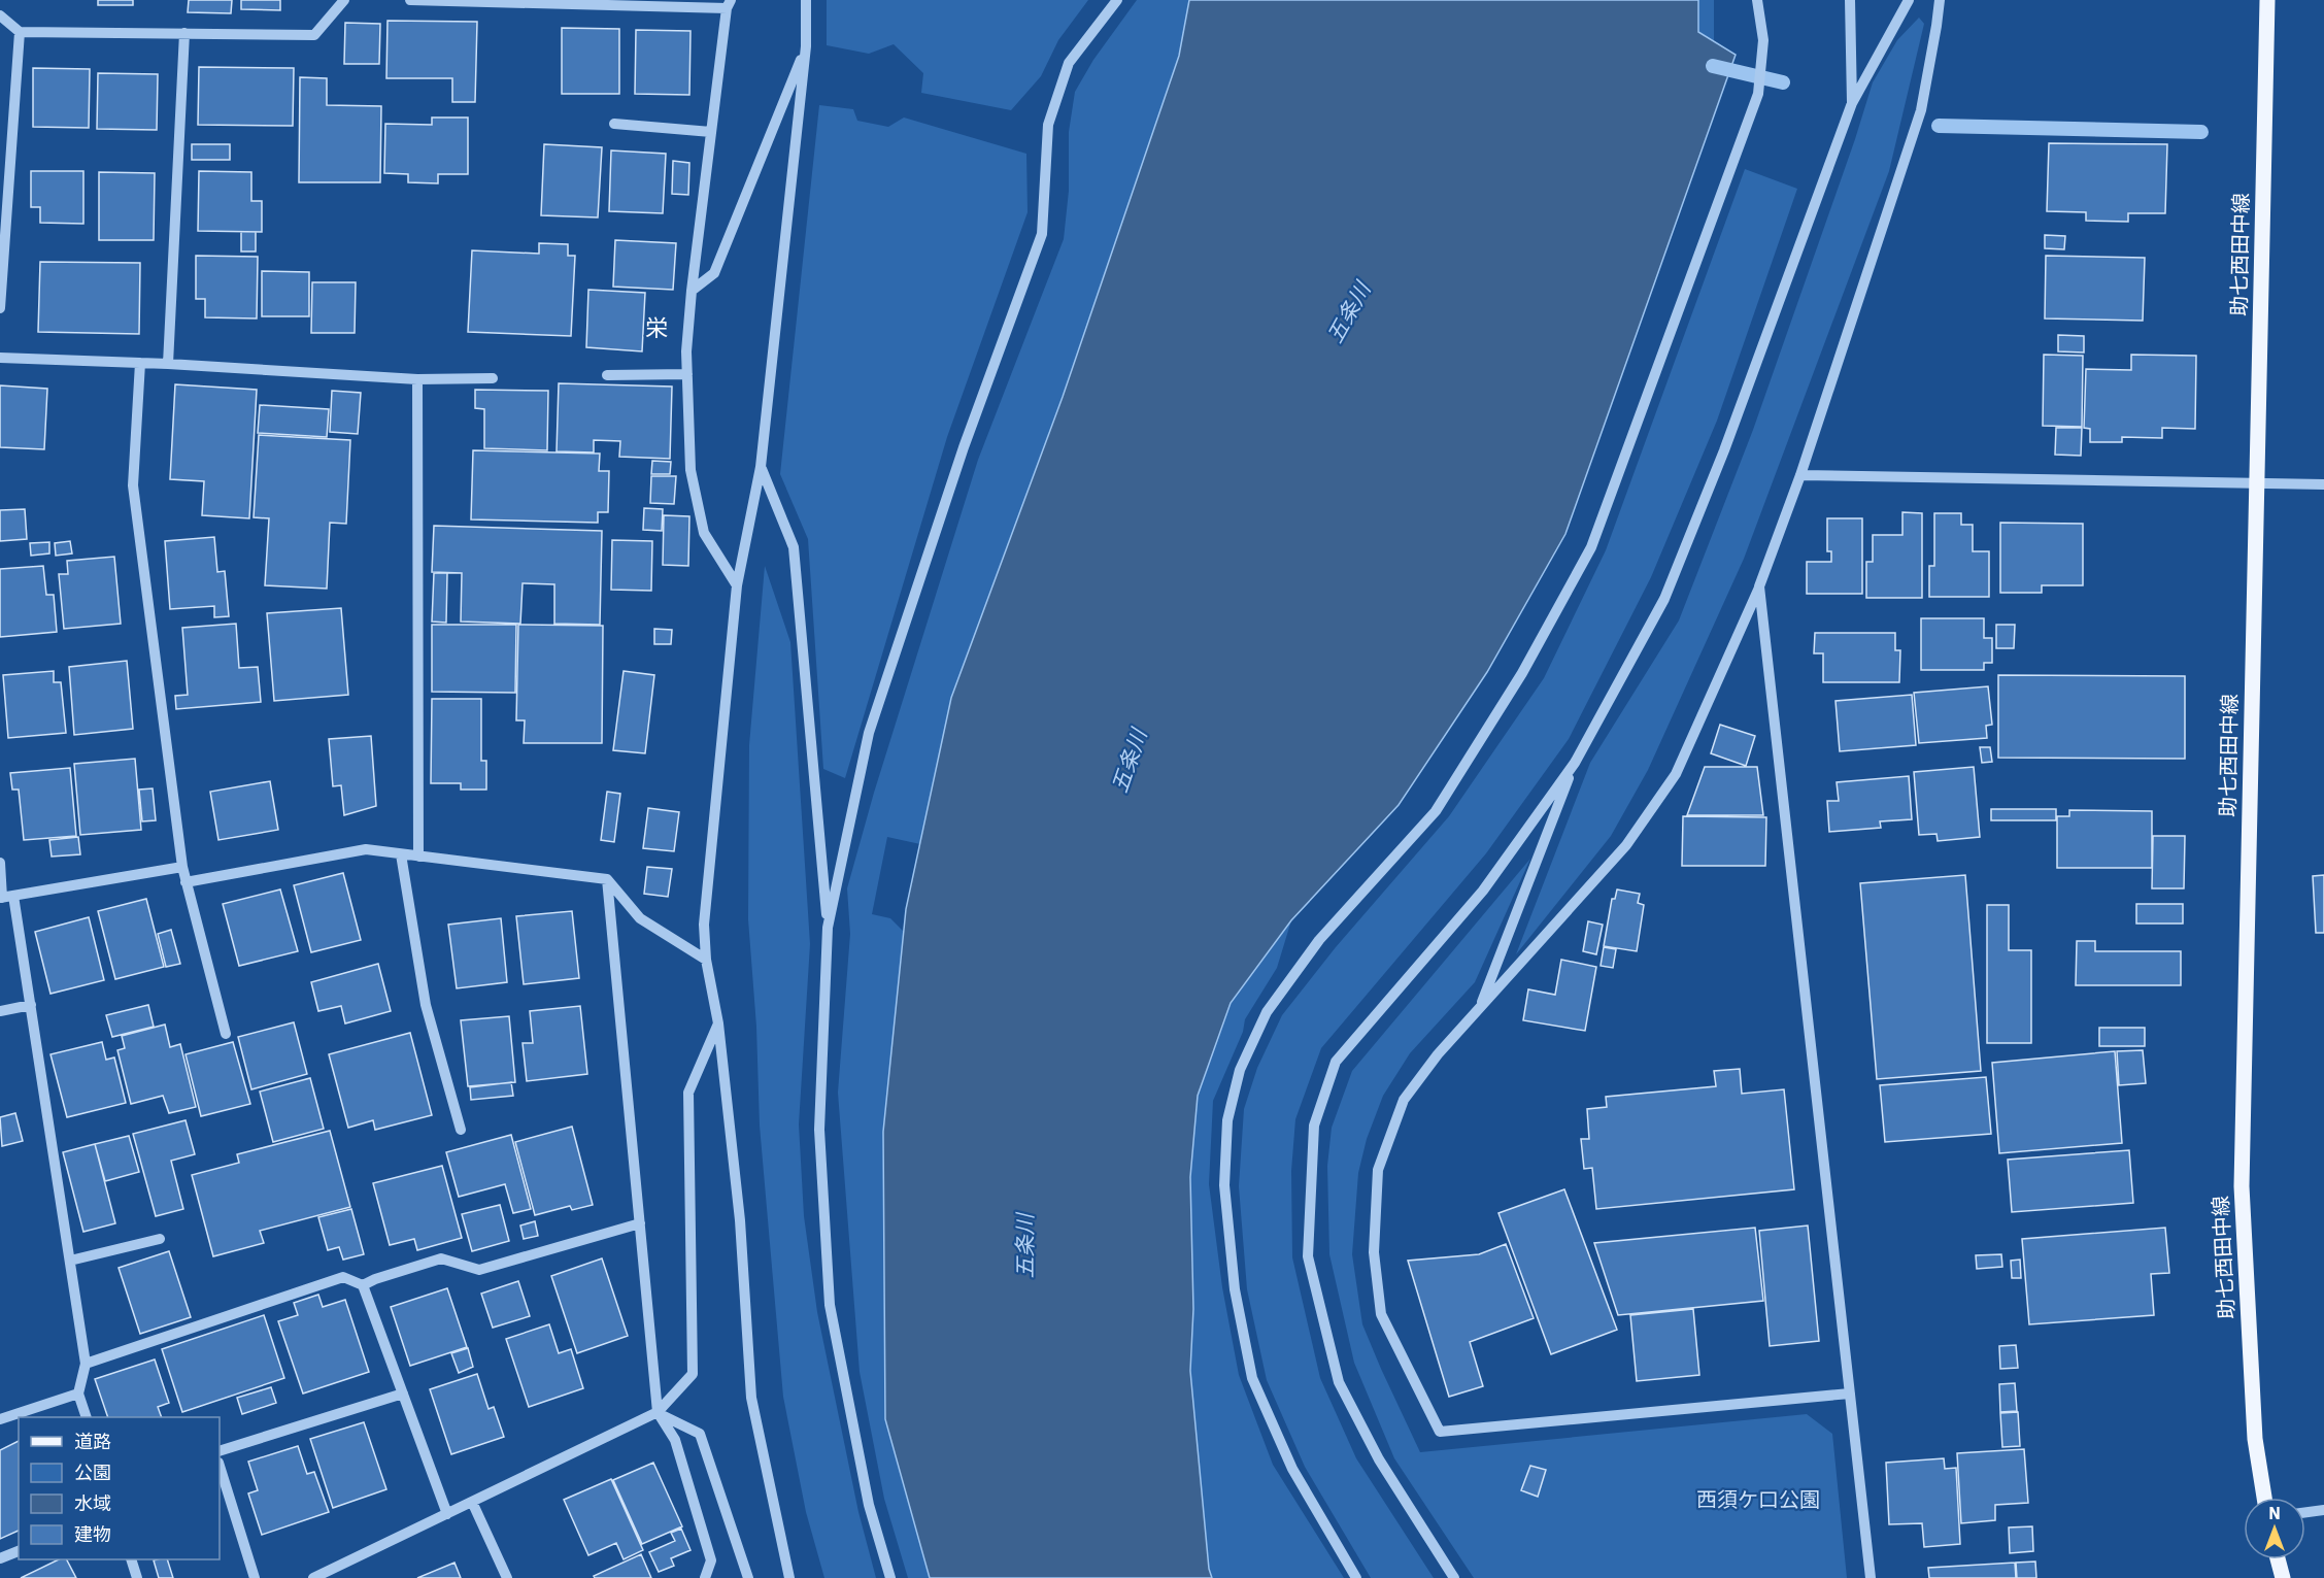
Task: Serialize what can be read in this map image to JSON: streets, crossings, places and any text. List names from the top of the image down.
{
  "streets": {
    "main road": ["助七西田中線"]
  },
  "districts": ["栄"],
  "water": ["五条川"],
  "parks": ["西須ケ口公園"],
  "legend": [
    "道路",
    "公園",
    "水域",
    "建物"
  ],
  "north": "top"
}
